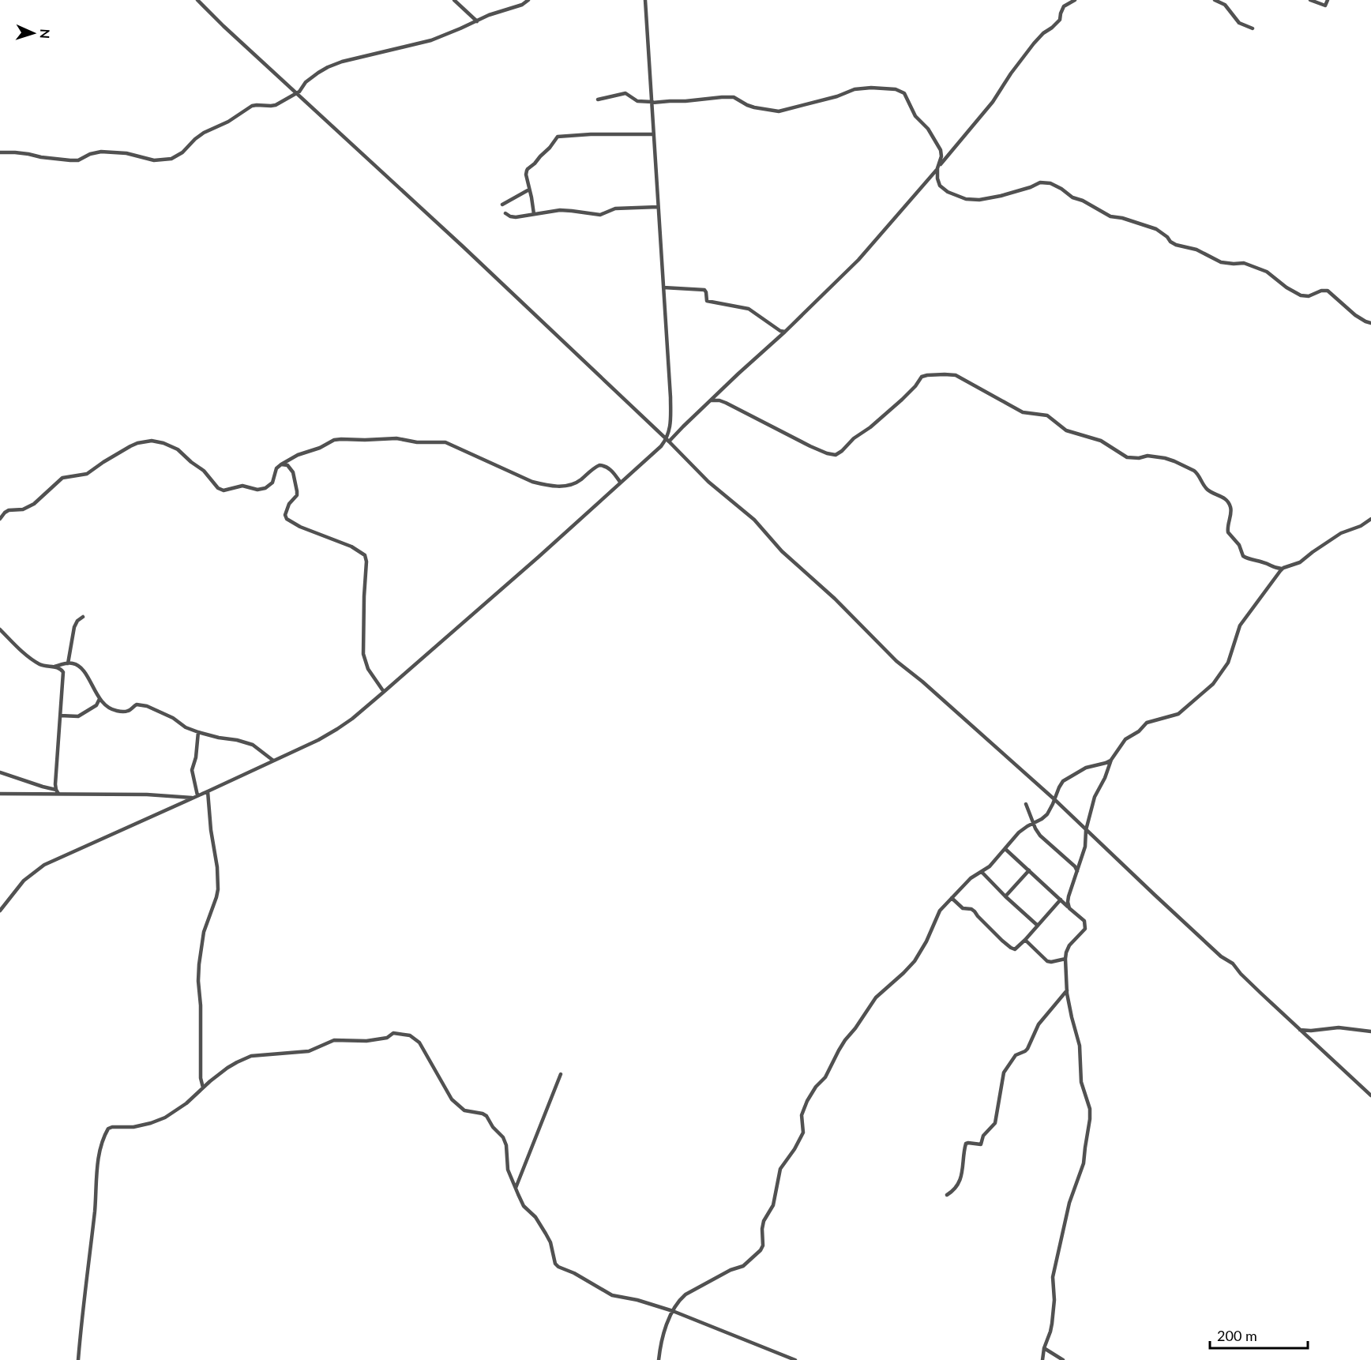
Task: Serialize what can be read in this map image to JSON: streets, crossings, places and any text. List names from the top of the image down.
{
  "scale_bar": "200 m",
  "north": "right"
}
